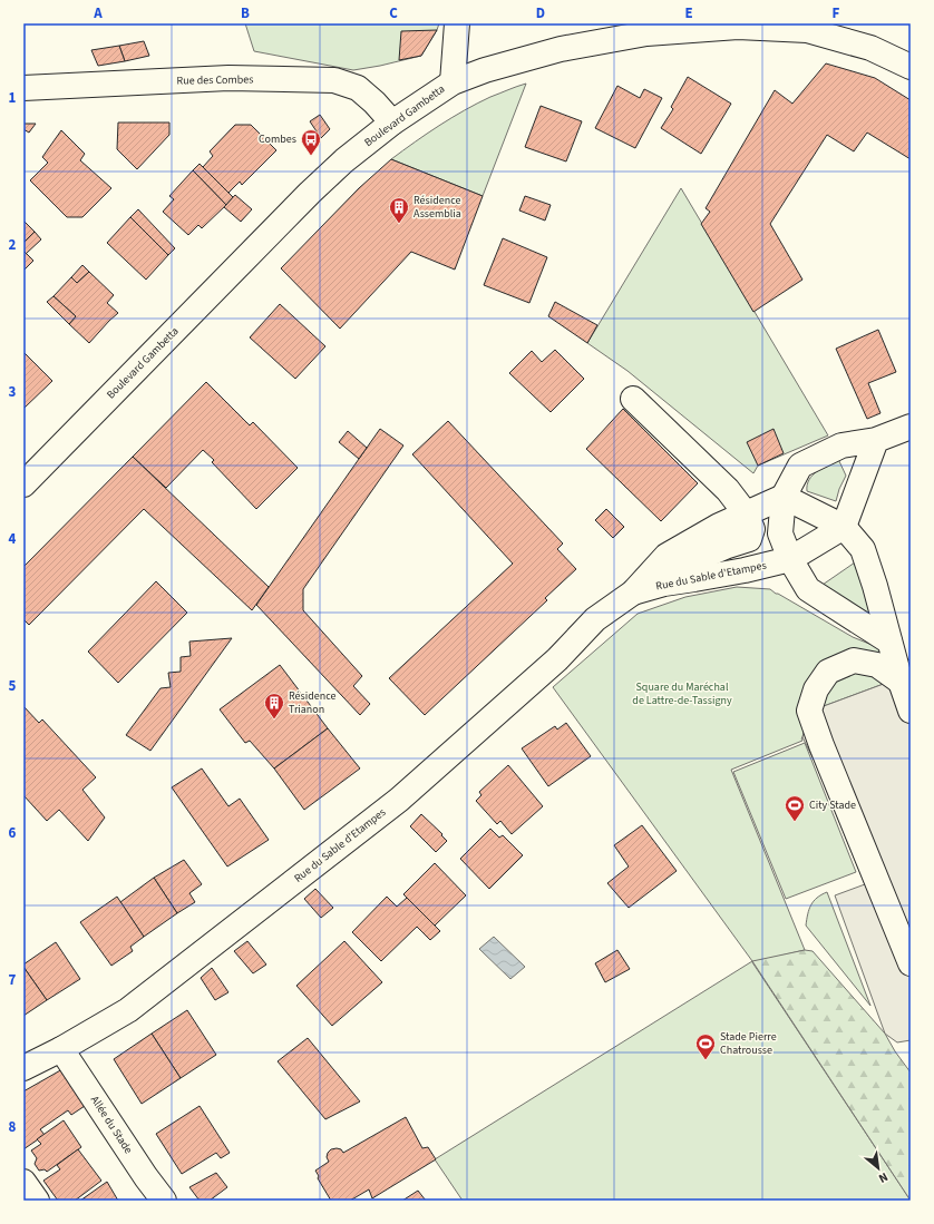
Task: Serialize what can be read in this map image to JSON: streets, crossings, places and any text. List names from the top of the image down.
{
  "streets": {
    "street": [
      "Rue des Combes",
      "Boulevard Gambetta",
      "Rue du Sable d'Etampes",
      "Allée du Stade"
    ]
  },
  "crossings": [
    ["Rue des Combes", "Boulevard Gambetta"],
    ["Rue du Sable d'Etampes", "Allée du Stade"]
  ],
  "parks": ["Square du Maréchal de Lattre-de-Tassigny"],
  "places": {
    "bus stop": ["Combes"],
    "building": ["Résidence Assemblia", "Résidence Trianon"],
    "sports": ["City Stade", "Stade Pierre Chatrousse"]
  },
  "north": "bottom right",
  "grid": {
    "columns": [
      "A",
      "B",
      "C",
      "D",
      "E",
      "F"
    ],
    "rows": [
      "1",
      "2",
      "3",
      "4",
      "5",
      "6",
      "7",
      "8"
    ]
  }
}
